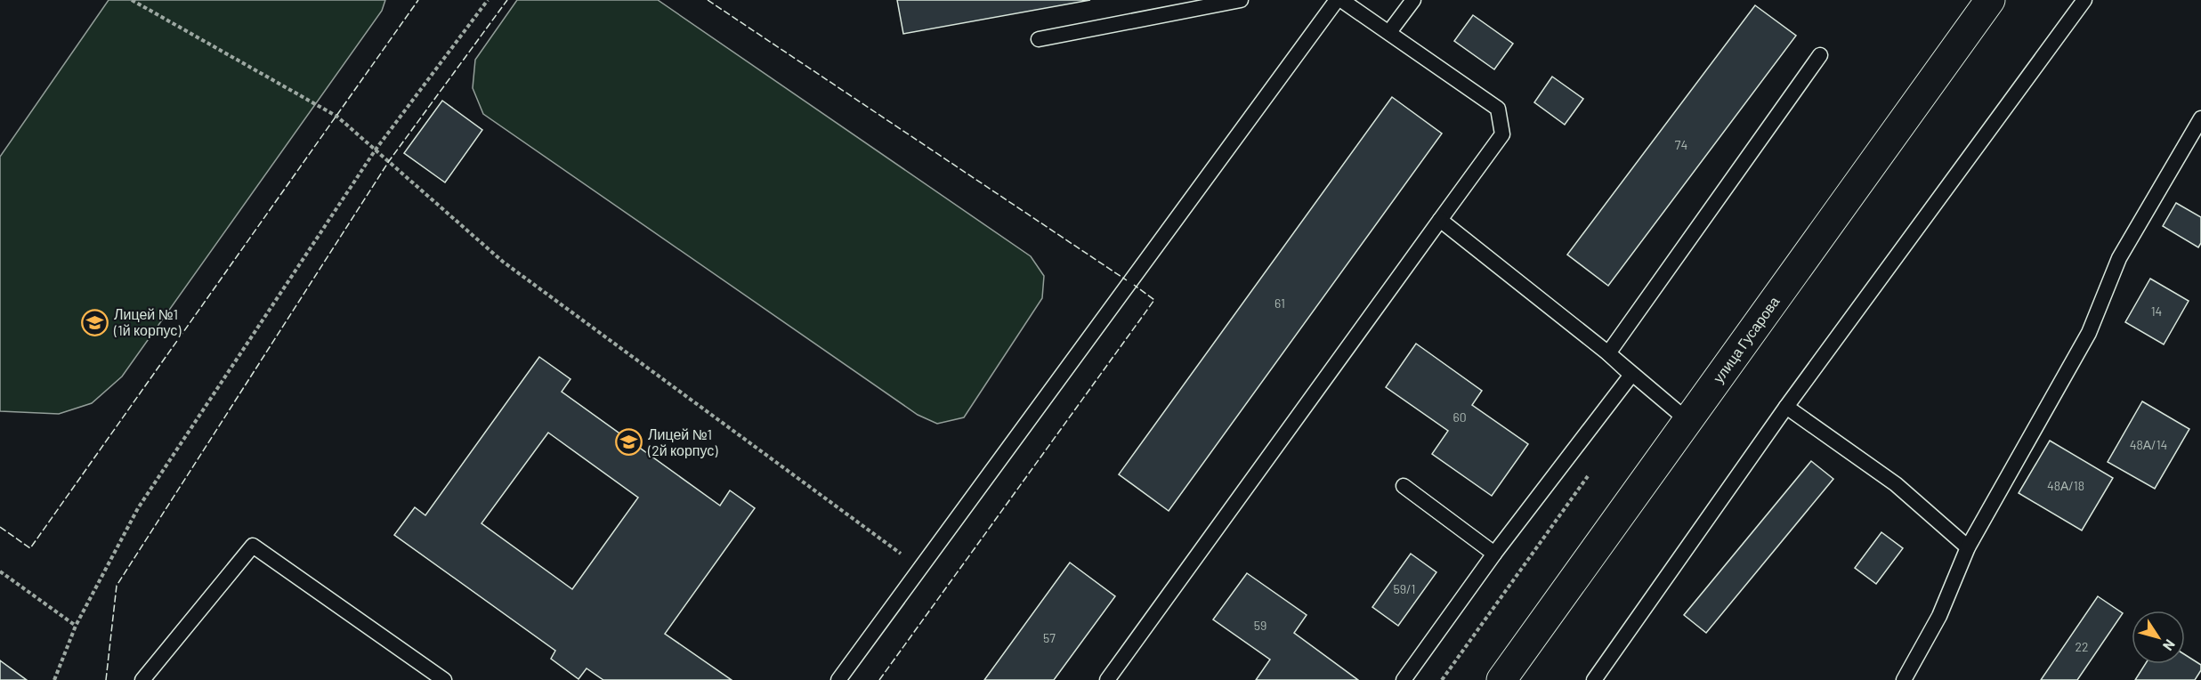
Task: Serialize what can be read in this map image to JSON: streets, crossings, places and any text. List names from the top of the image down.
{
  "streets": {
    "street": ["улица Гусарова"]
  },
  "places": {
    "school or university": ["Лицей №1 (1й корпус)", "Лицей №1 (2й корпус)"]
  },
  "house_numbers": [
    "74",
    "61",
    "14",
    "60",
    "48А/14",
    "48А/18",
    "59/1",
    "59",
    "57",
    "22"
  ],
  "north": "bottom right"
}
